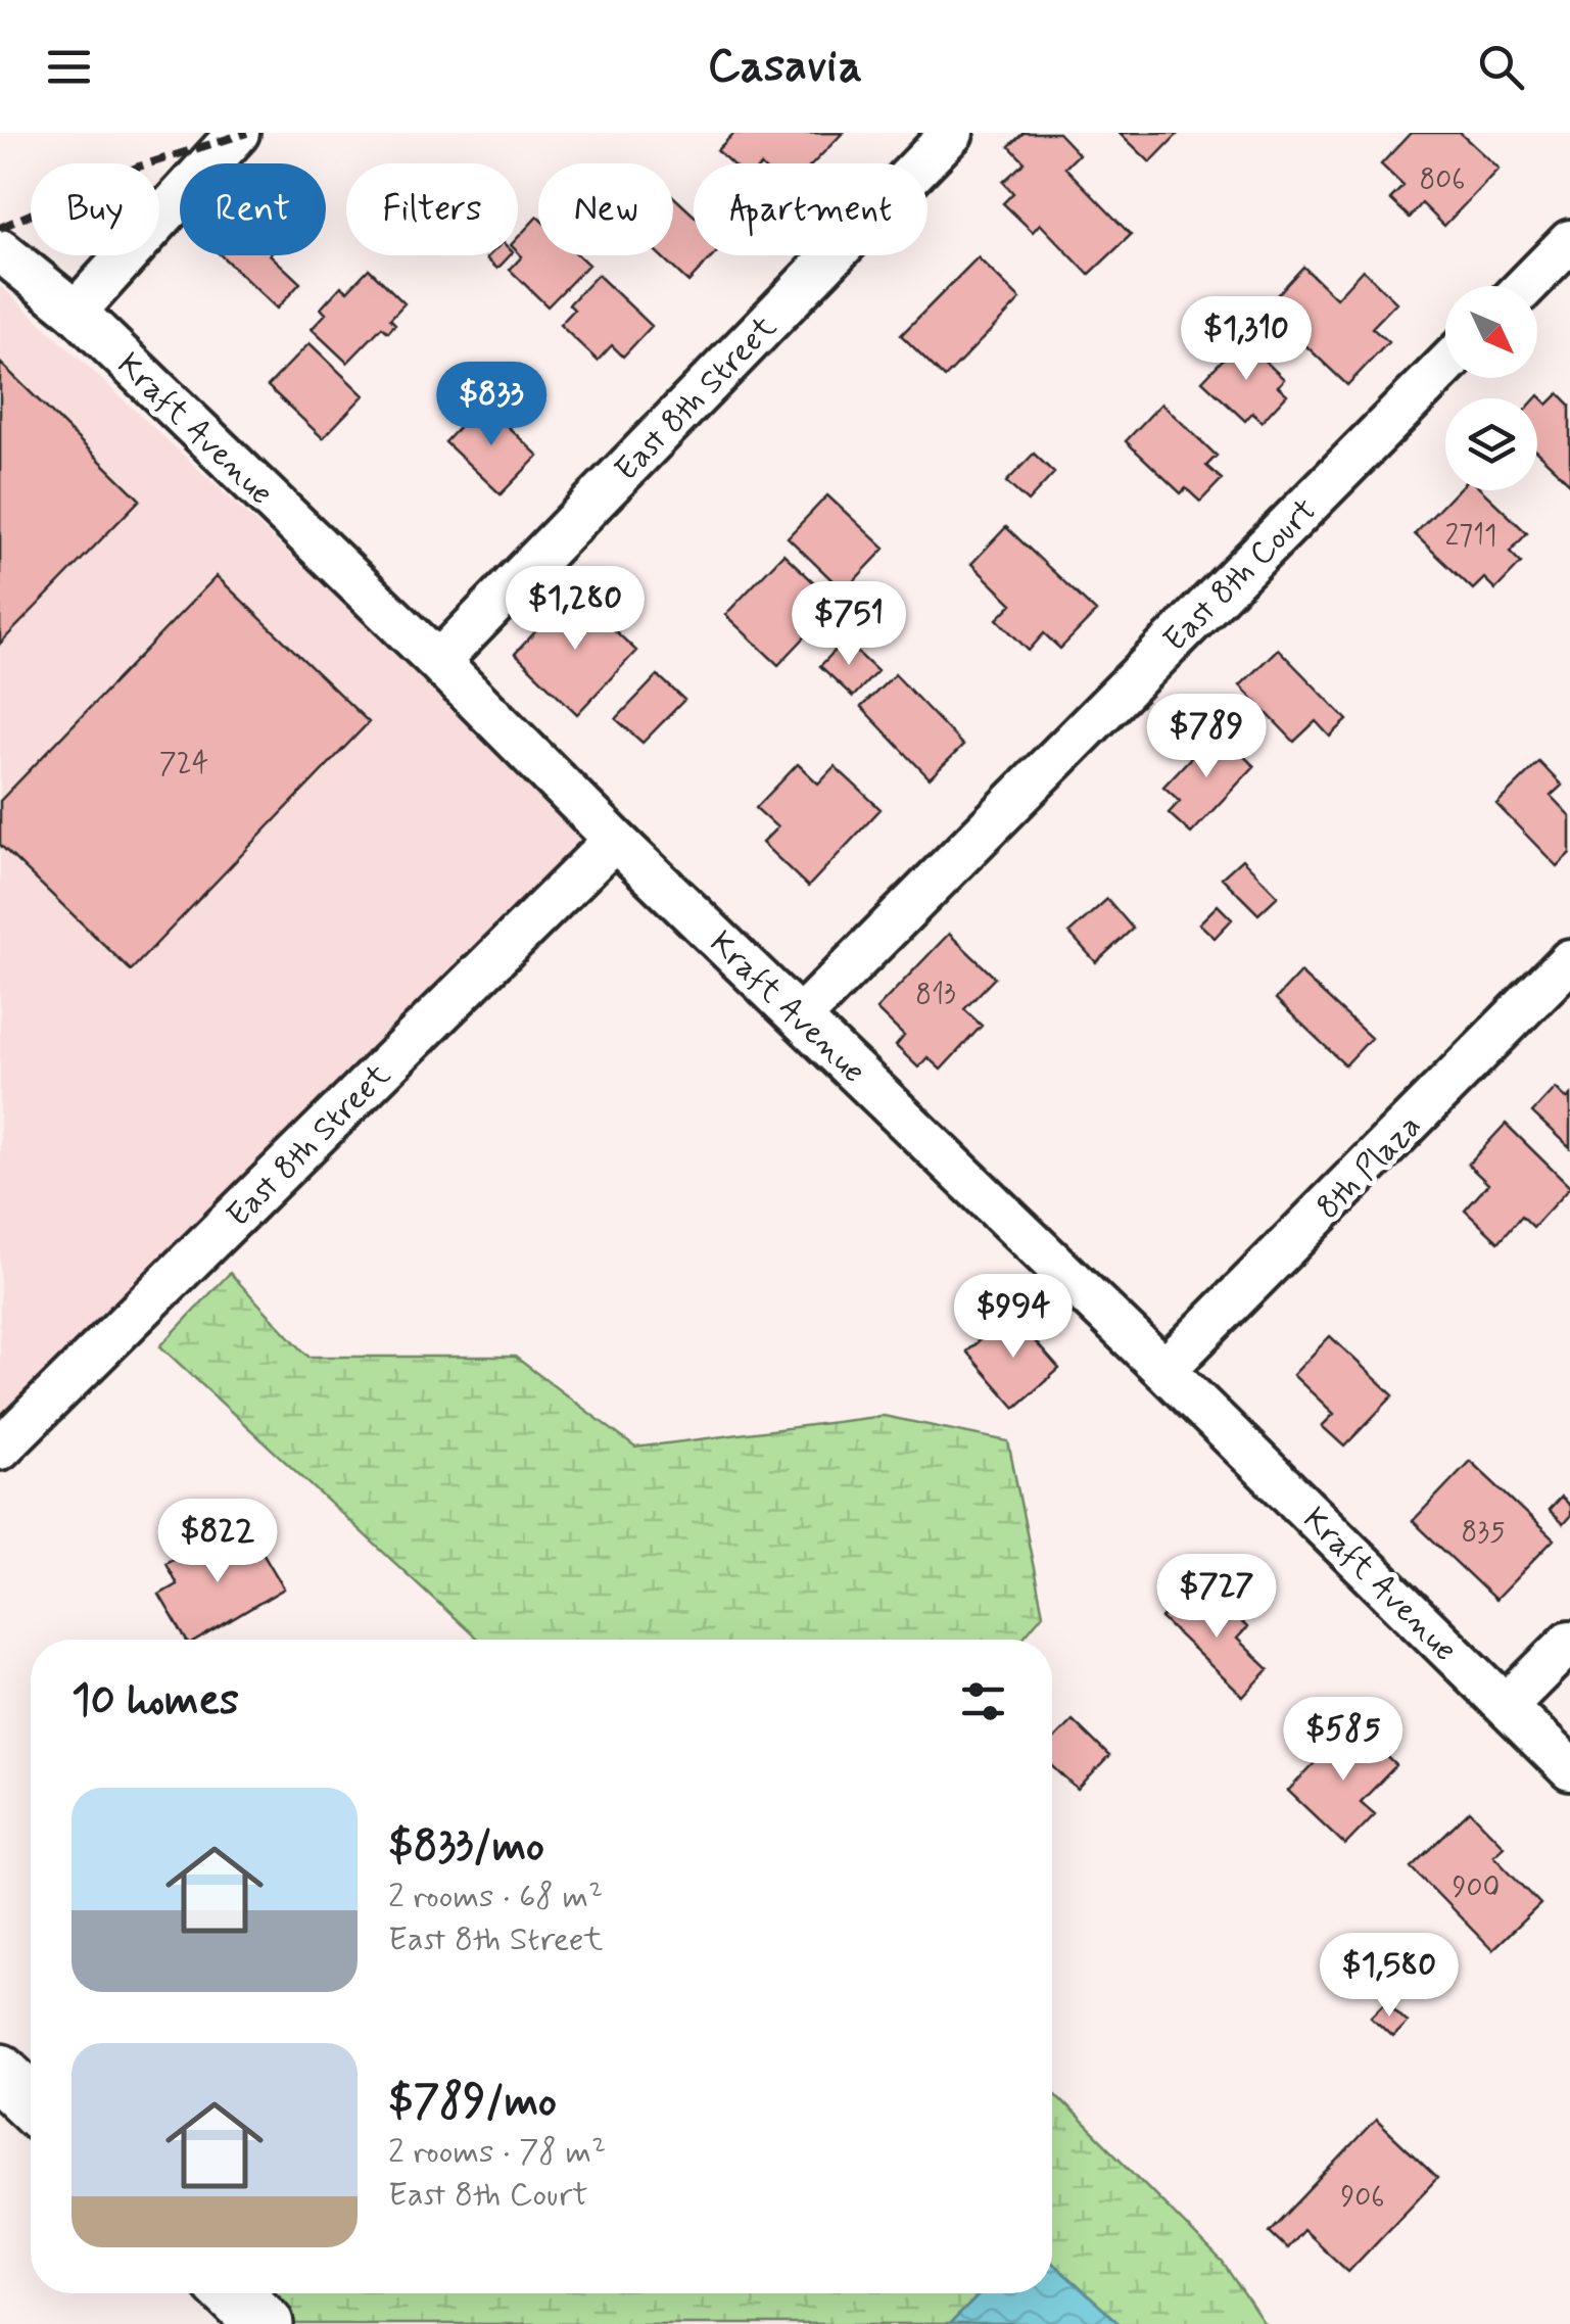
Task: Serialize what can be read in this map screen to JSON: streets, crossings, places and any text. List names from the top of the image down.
{
  "streets": {
    "street": [
      "East 8th Street",
      "Kraft Avenue",
      "East 8th Court",
      "8th Plaza"
    ]
  },
  "crossings": [
    ["East 8th Street", "Kraft Avenue"],
    ["Kraft Avenue", "East 8th Court"],
    ["Kraft Avenue", "8th Plaza"]
  ],
  "house_numbers": [
    "806",
    "2711",
    "724",
    "813",
    "835",
    "900",
    "906"
  ],
  "north": "bottom right",
  "page": {
    "header": "Casavia",
    "chip": [
      "Buy",
      "Rent",
      "Filters",
      "New",
      "Apartment"
    ],
    "price": [
      "$1,310",
      "$833",
      "$1,280",
      "$751",
      "$789",
      "$994",
      "$822",
      "$727",
      "$585",
      "$1,580"
    ],
    "heading": "10 homes",
    "list": [
      {
        "name": "$833/mo",
        "note": "2 rooms · 68 m² · East 8th Street"
      },
      {
        "name": "$789/mo",
        "note": "2 rooms · 78 m² · East 8th Court"
      }
    ]
  }
}
